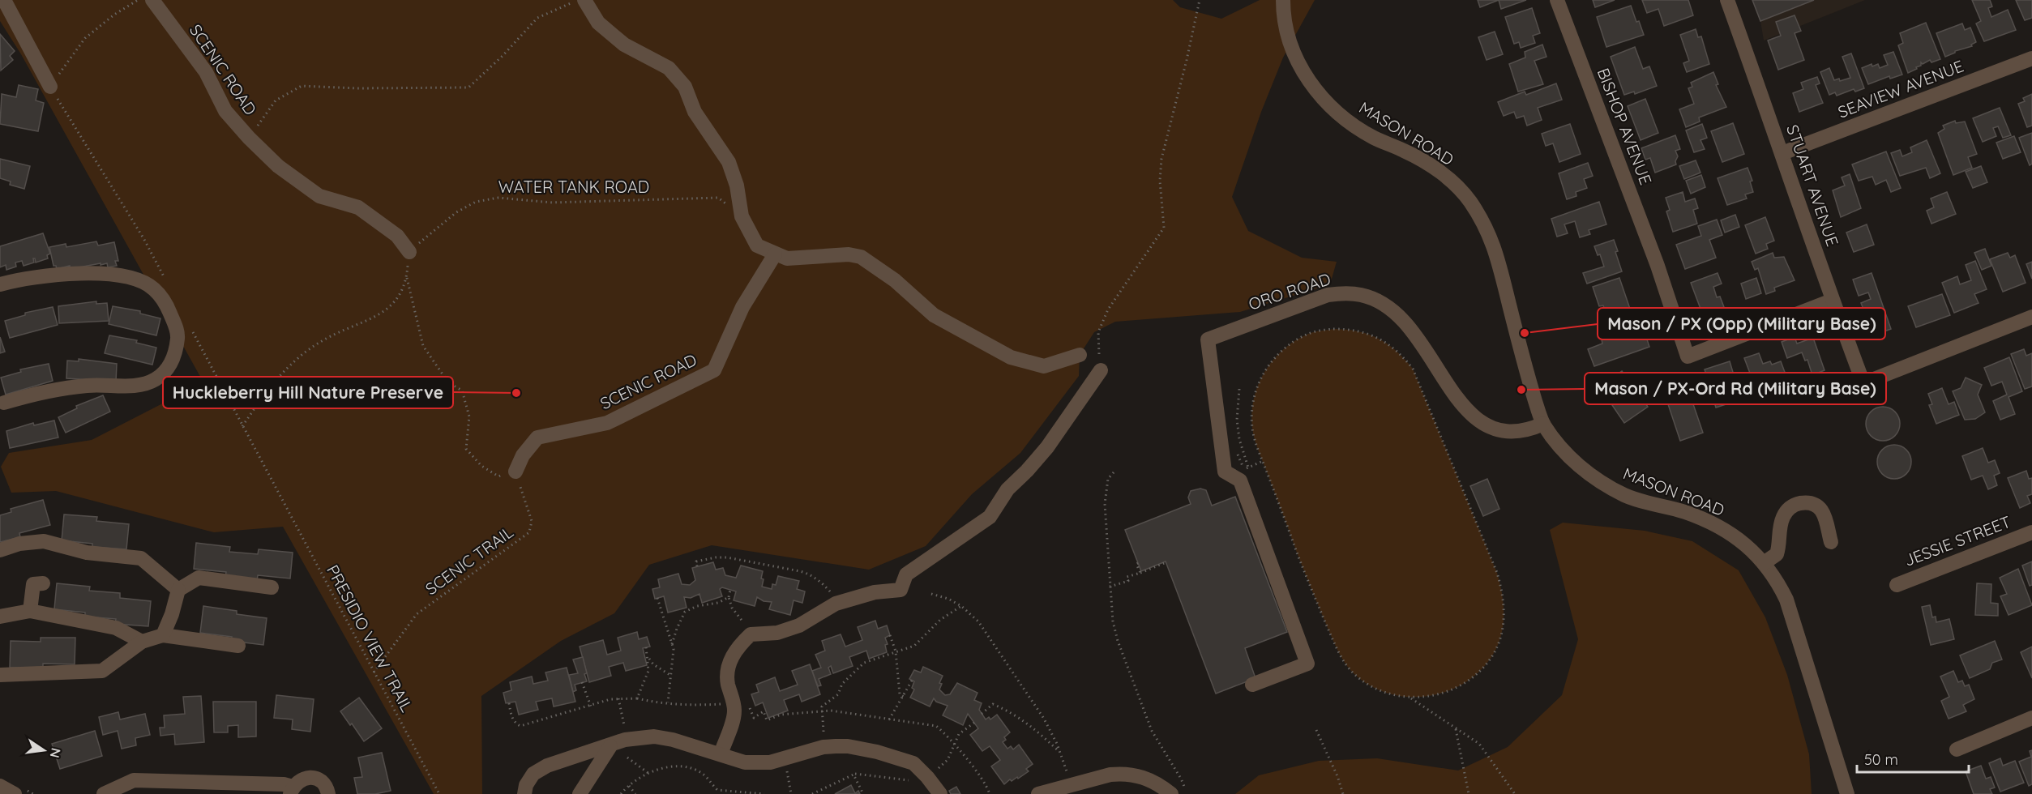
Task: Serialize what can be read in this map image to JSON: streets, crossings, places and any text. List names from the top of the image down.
{
  "streets": {
    "street": [
      "SCENIC ROAD",
      "SEAVIEW AVENUE",
      "BISHOP AVENUE",
      "MASON ROAD",
      "STUART AVENUE",
      "ORO ROAD",
      "JESSIE STREET"
    ],
    "path": ["WATER TANK ROAD", "SCENIC TRAIL", "PRESIDIO VIEW TRAIL"]
  },
  "crossings": [
    ["SCENIC ROAD", "WATER TANK ROAD"],
    ["SCENIC ROAD", "SCENIC TRAIL"],
    ["SEAVIEW AVENUE", "STUART AVENUE"],
    ["BISHOP AVENUE", "STUART AVENUE"],
    ["MASON ROAD", "ORO ROAD"],
    ["SCENIC TRAIL", "PRESIDIO VIEW TRAIL"]
  ],
  "places": ["Mason / PX (Opp) (Military Base)", "Mason / PX-Ord Rd (Military Base)", "Huckleberry Hill Nature Preserve"],
  "scale_bar": "50 m",
  "north": "right"
}
